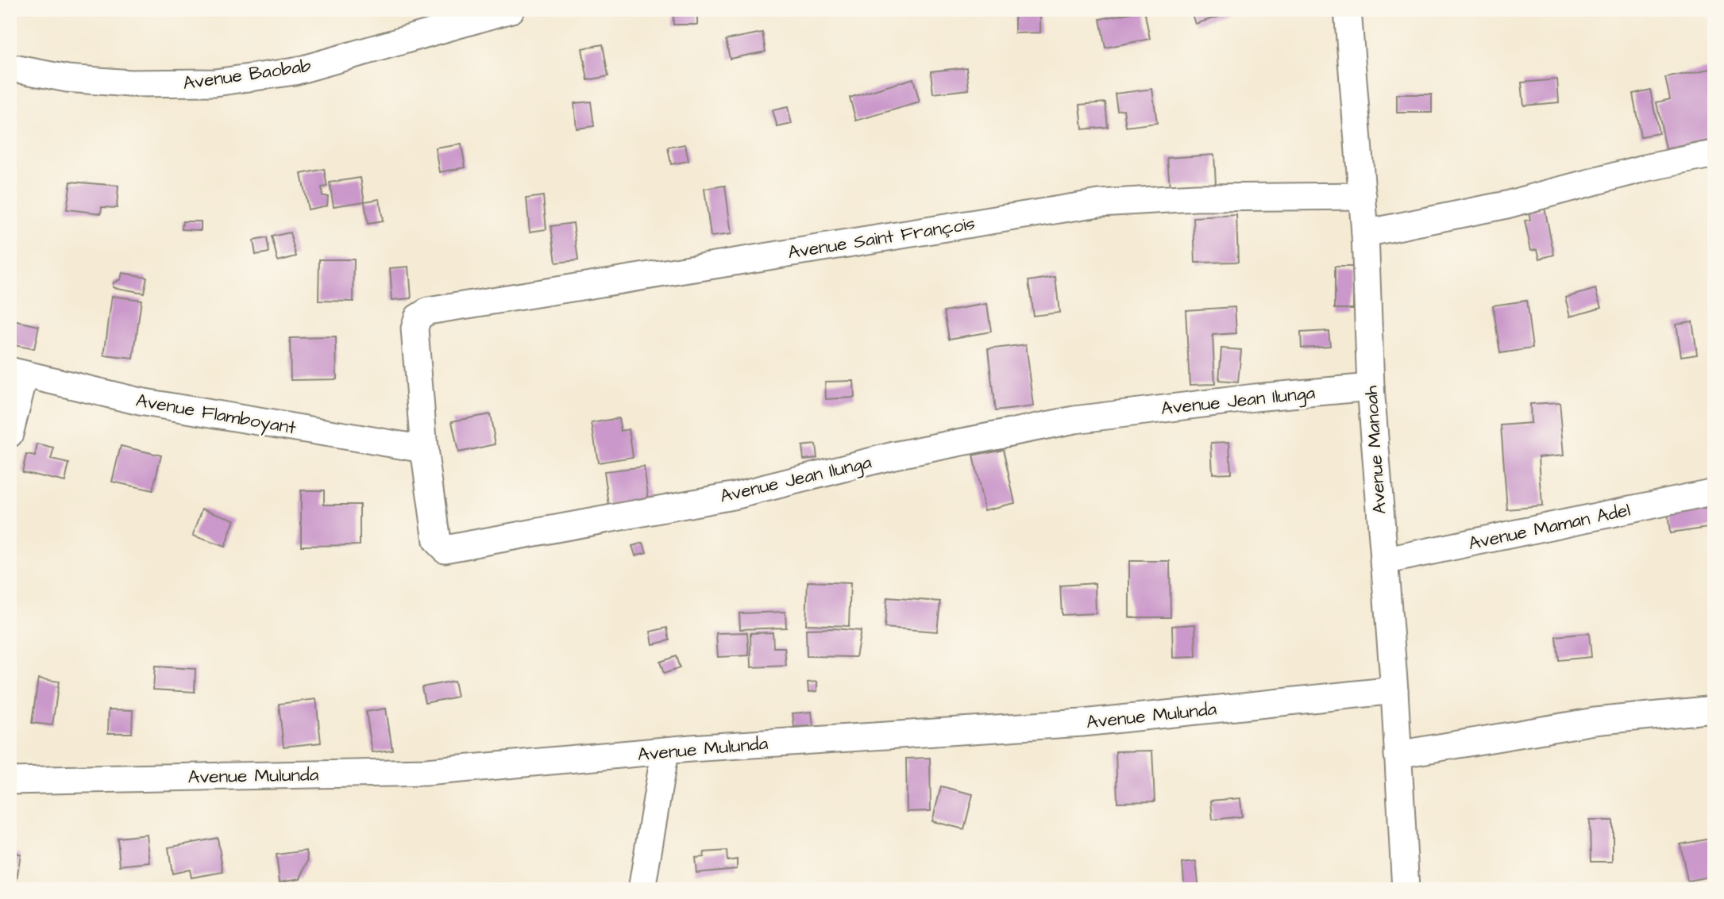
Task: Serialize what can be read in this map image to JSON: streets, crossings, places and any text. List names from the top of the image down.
{
  "streets": {
    "street": [
      "Avenue Baobab",
      "Avenue Saint François",
      "Avenue Jean Ilunga",
      "Avenue Flamboyant",
      "Avenue Manoah",
      "Avenue Maman Adel",
      "Avenue Mulunda"
    ]
  },
  "crossings": [
    ["Avenue Saint François", "Avenue Jean Ilunga"],
    ["Avenue Saint François", "Avenue Manoah"],
    ["Avenue Jean Ilunga", "Avenue Flamboyant"],
    ["Avenue Jean Ilunga", "Avenue Manoah"],
    ["Avenue Manoah", "Avenue Maman Adel"],
    ["Avenue Manoah", "Avenue Mulunda"]
  ]
}
